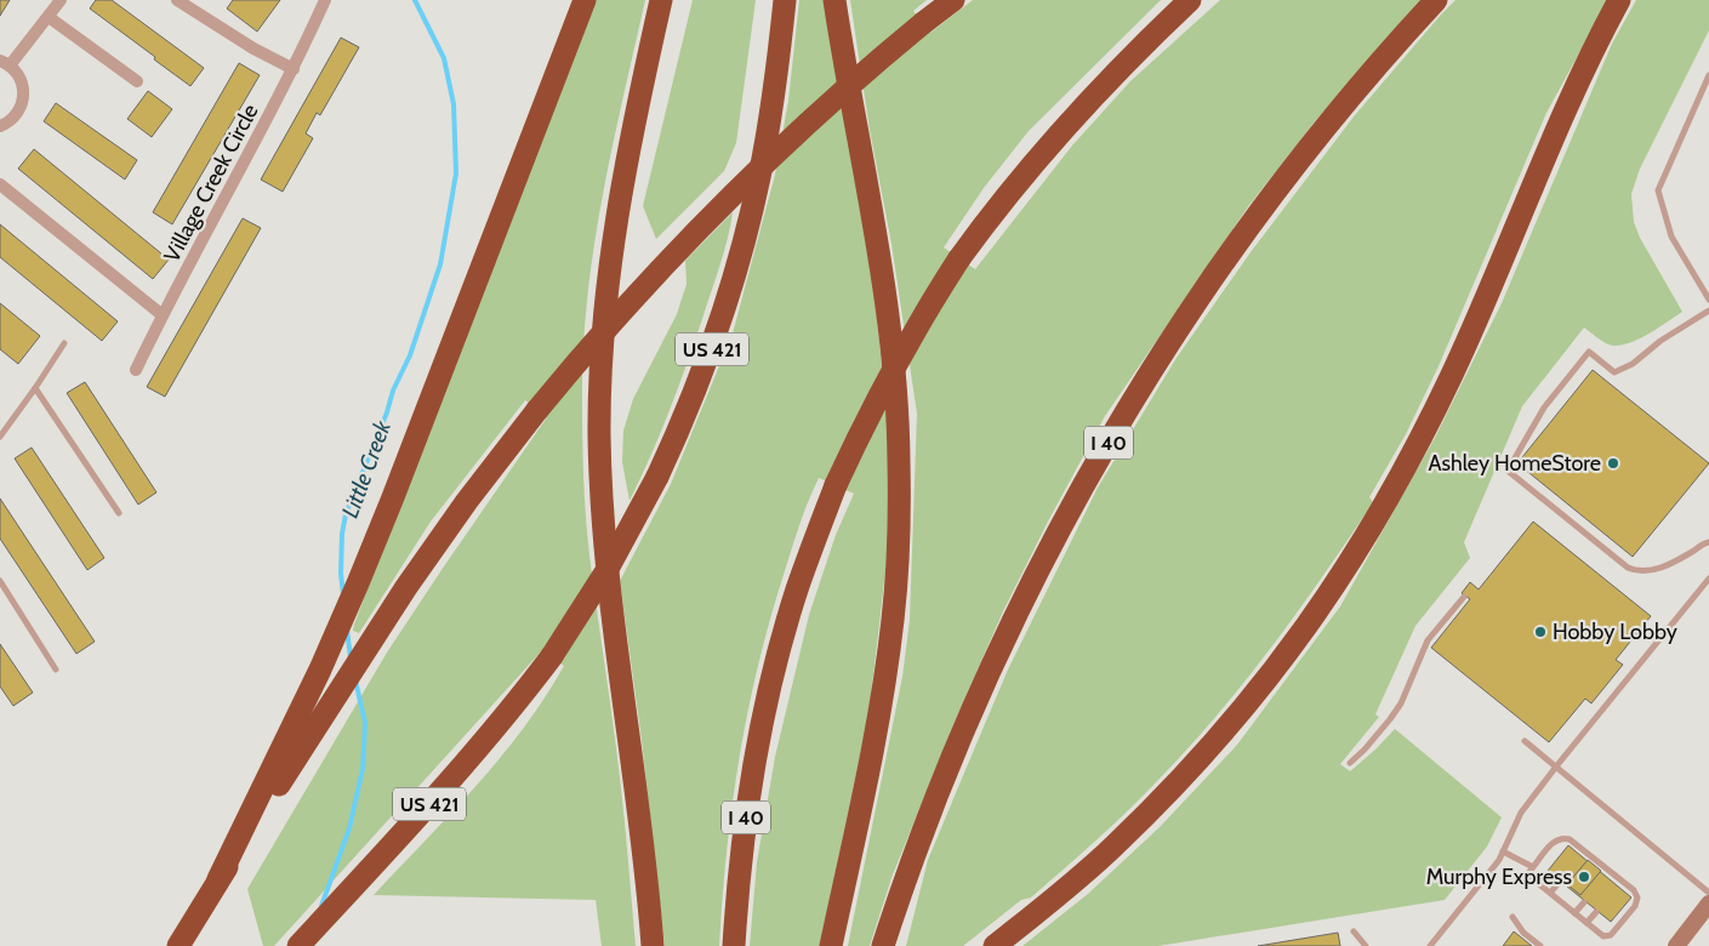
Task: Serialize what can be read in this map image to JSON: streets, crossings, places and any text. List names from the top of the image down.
{
  "streets": {
    "highway": ["US 421", "I 40"],
    "street": ["Village Creek Circle"]
  },
  "water": ["Little Creek"],
  "places": ["Ashley HomeStore", "Hobby Lobby", "Murphy Express"]
}
